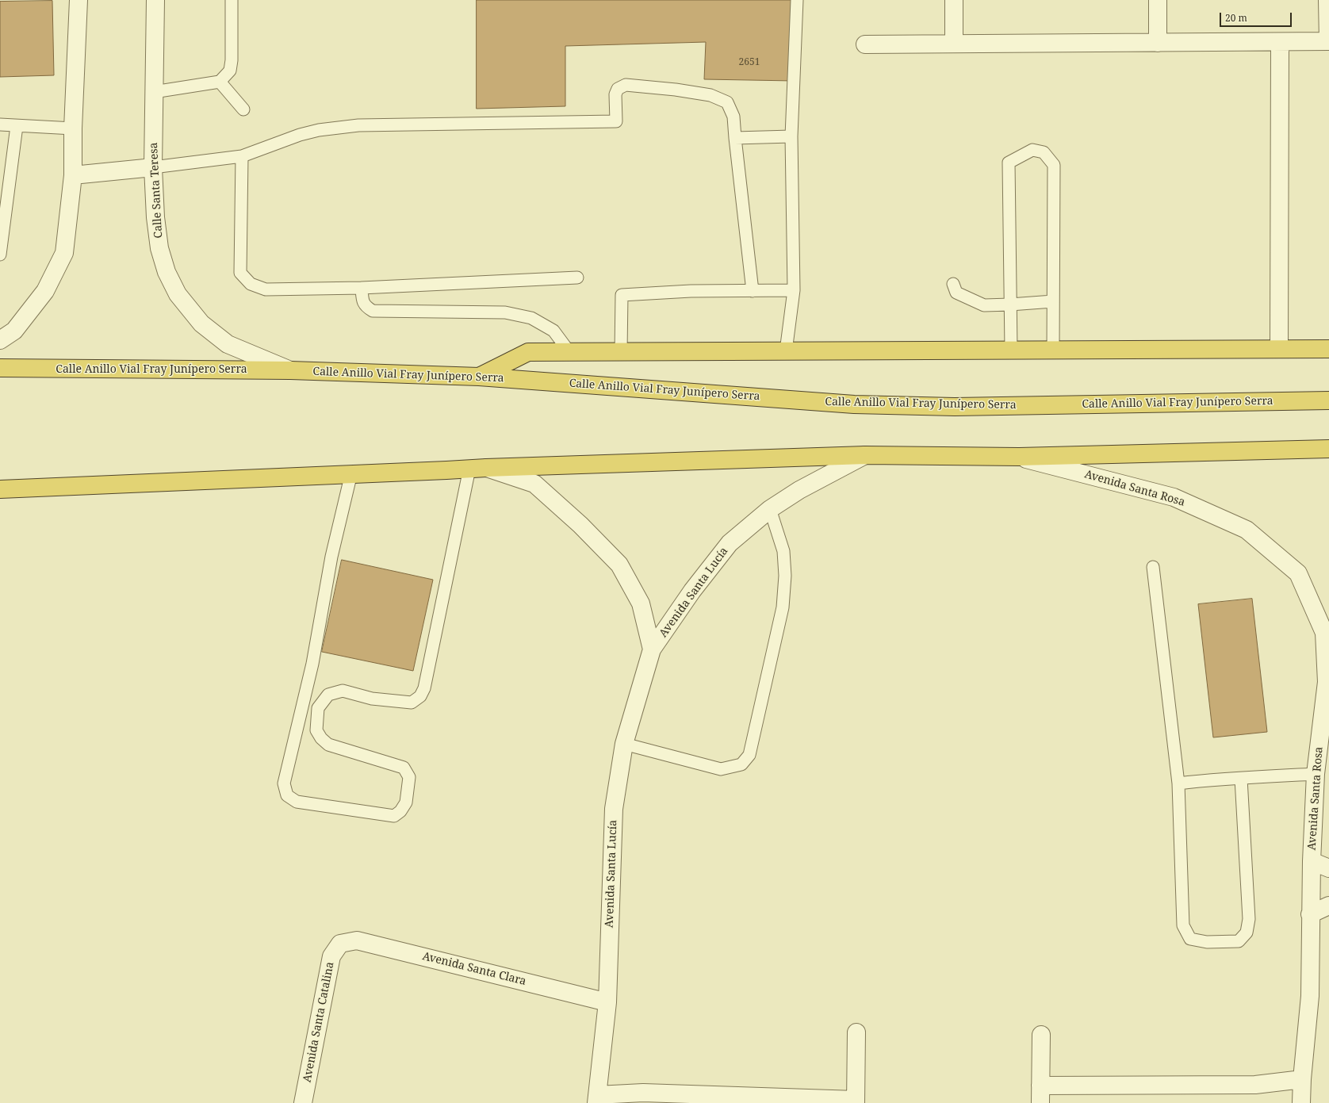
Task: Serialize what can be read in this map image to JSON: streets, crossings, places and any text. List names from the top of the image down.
{
  "streets": {
    "highway": ["Calle Anillo Vial Fray Junípero Serra"],
    "street": [
      "Calle Santa Teresa",
      "Avenida Santa Rosa",
      "Avenida Santa Lucía",
      "Avenida Santa Clara",
      "Avenida Santa Catalina"
    ]
  },
  "crossings": [
    ["Calle Santa Teresa", "Calle Anillo Vial Fray Junípero Serra"],
    ["Avenida Santa Lucía", "Avenida Santa Clara"],
    ["Avenida Santa Clara", "Avenida Santa Catalina"]
  ],
  "house_numbers": ["2651"],
  "scale_bar": "20 m"
}
